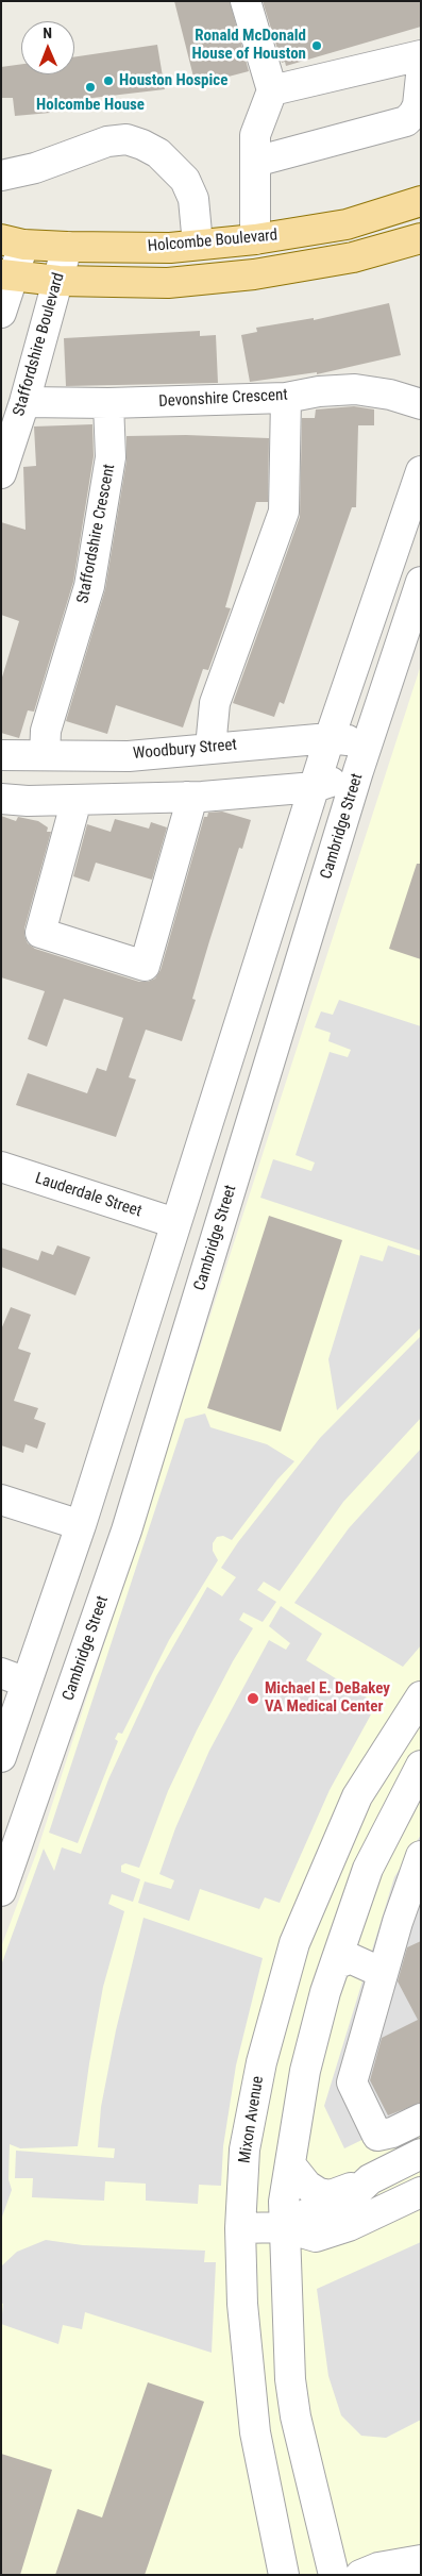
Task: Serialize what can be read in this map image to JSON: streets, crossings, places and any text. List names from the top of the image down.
{
  "streets": {
    "main road": ["Holcombe Boulevard"],
    "street": [
      "Staffordshire Boulevard",
      "Devonshire Crescent",
      "Staffordshire Crescent",
      "Woodbury Street",
      "Cambridge Street",
      "Lauderdale Street",
      "Mixon Avenue"
    ]
  },
  "crossings": [
    ["Holcombe Boulevard", "Staffordshire Boulevard"],
    ["Staffordshire Boulevard", "Devonshire Crescent"],
    ["Devonshire Crescent", "Staffordshire Crescent"],
    ["Staffordshire Crescent", "Woodbury Street"],
    ["Woodbury Street", "Cambridge Street"]
  ],
  "places": [
    "Ronald McDonald House of Houston",
    "Houston Hospice",
    "Holcombe House",
    "Michael E. DeBakey VA Medical Center"
  ],
  "north": "top"
}
